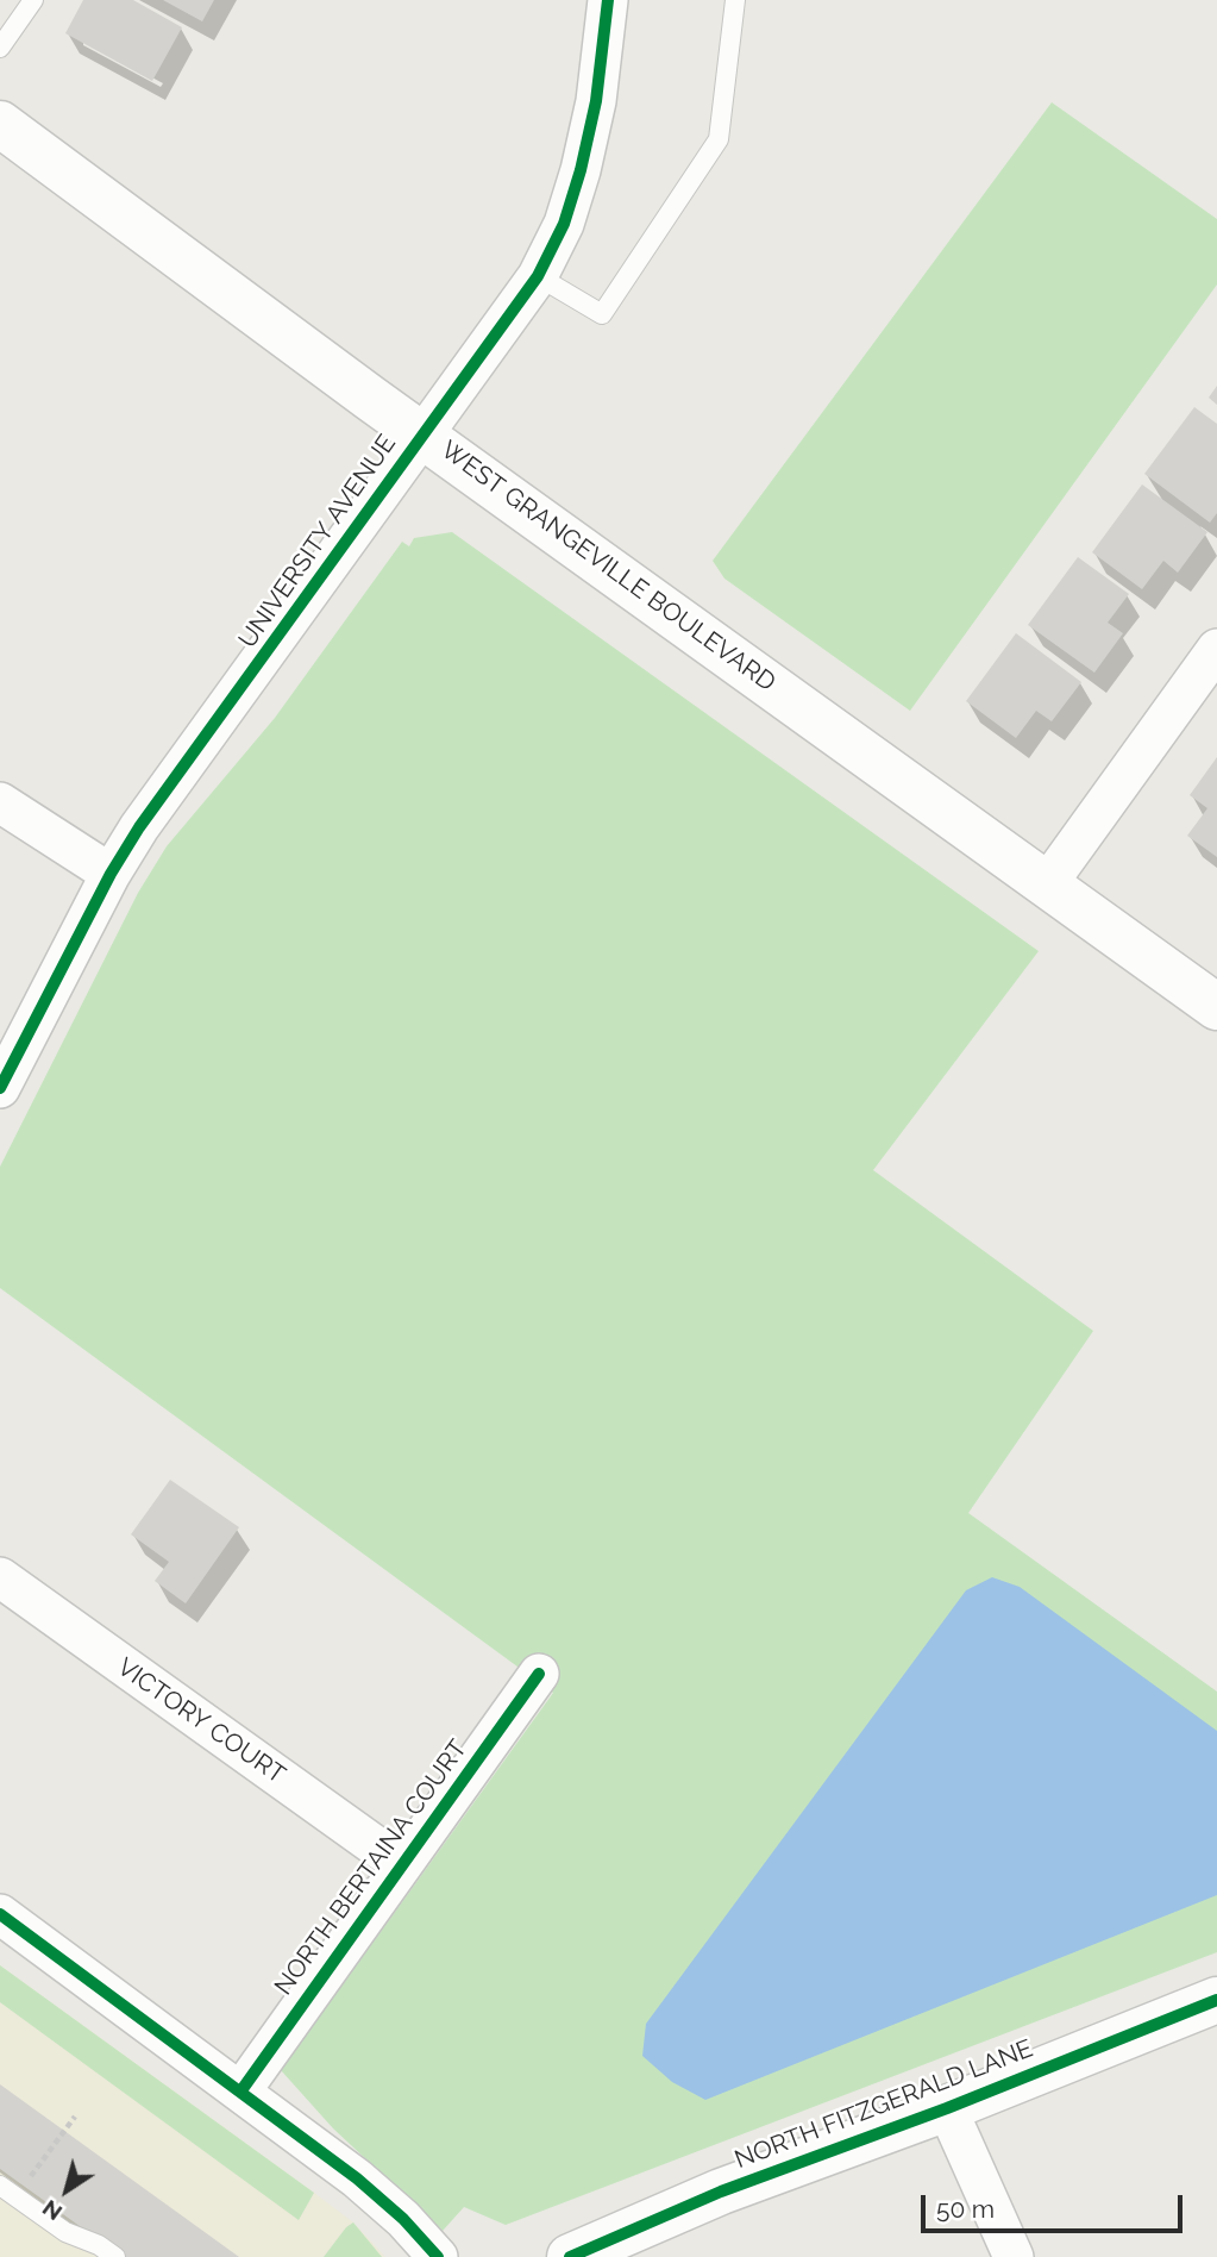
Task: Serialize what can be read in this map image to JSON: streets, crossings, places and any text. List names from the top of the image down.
{
  "streets": {
    "main road": ["WEST GRANGEVILLE BOULEVARD", "NORTH FITZGERALD LANE"],
    "street": ["UNIVERSITY AVENUE", "VICTORY COURT", "NORTH BERTAINA COURT"]
  },
  "crossings": [
    ["UNIVERSITY AVENUE", "WEST GRANGEVILLE BOULEVARD"],
    ["VICTORY COURT", "NORTH BERTAINA COURT"]
  ],
  "scale_bar": "50 m",
  "north": "bottom left"
}
